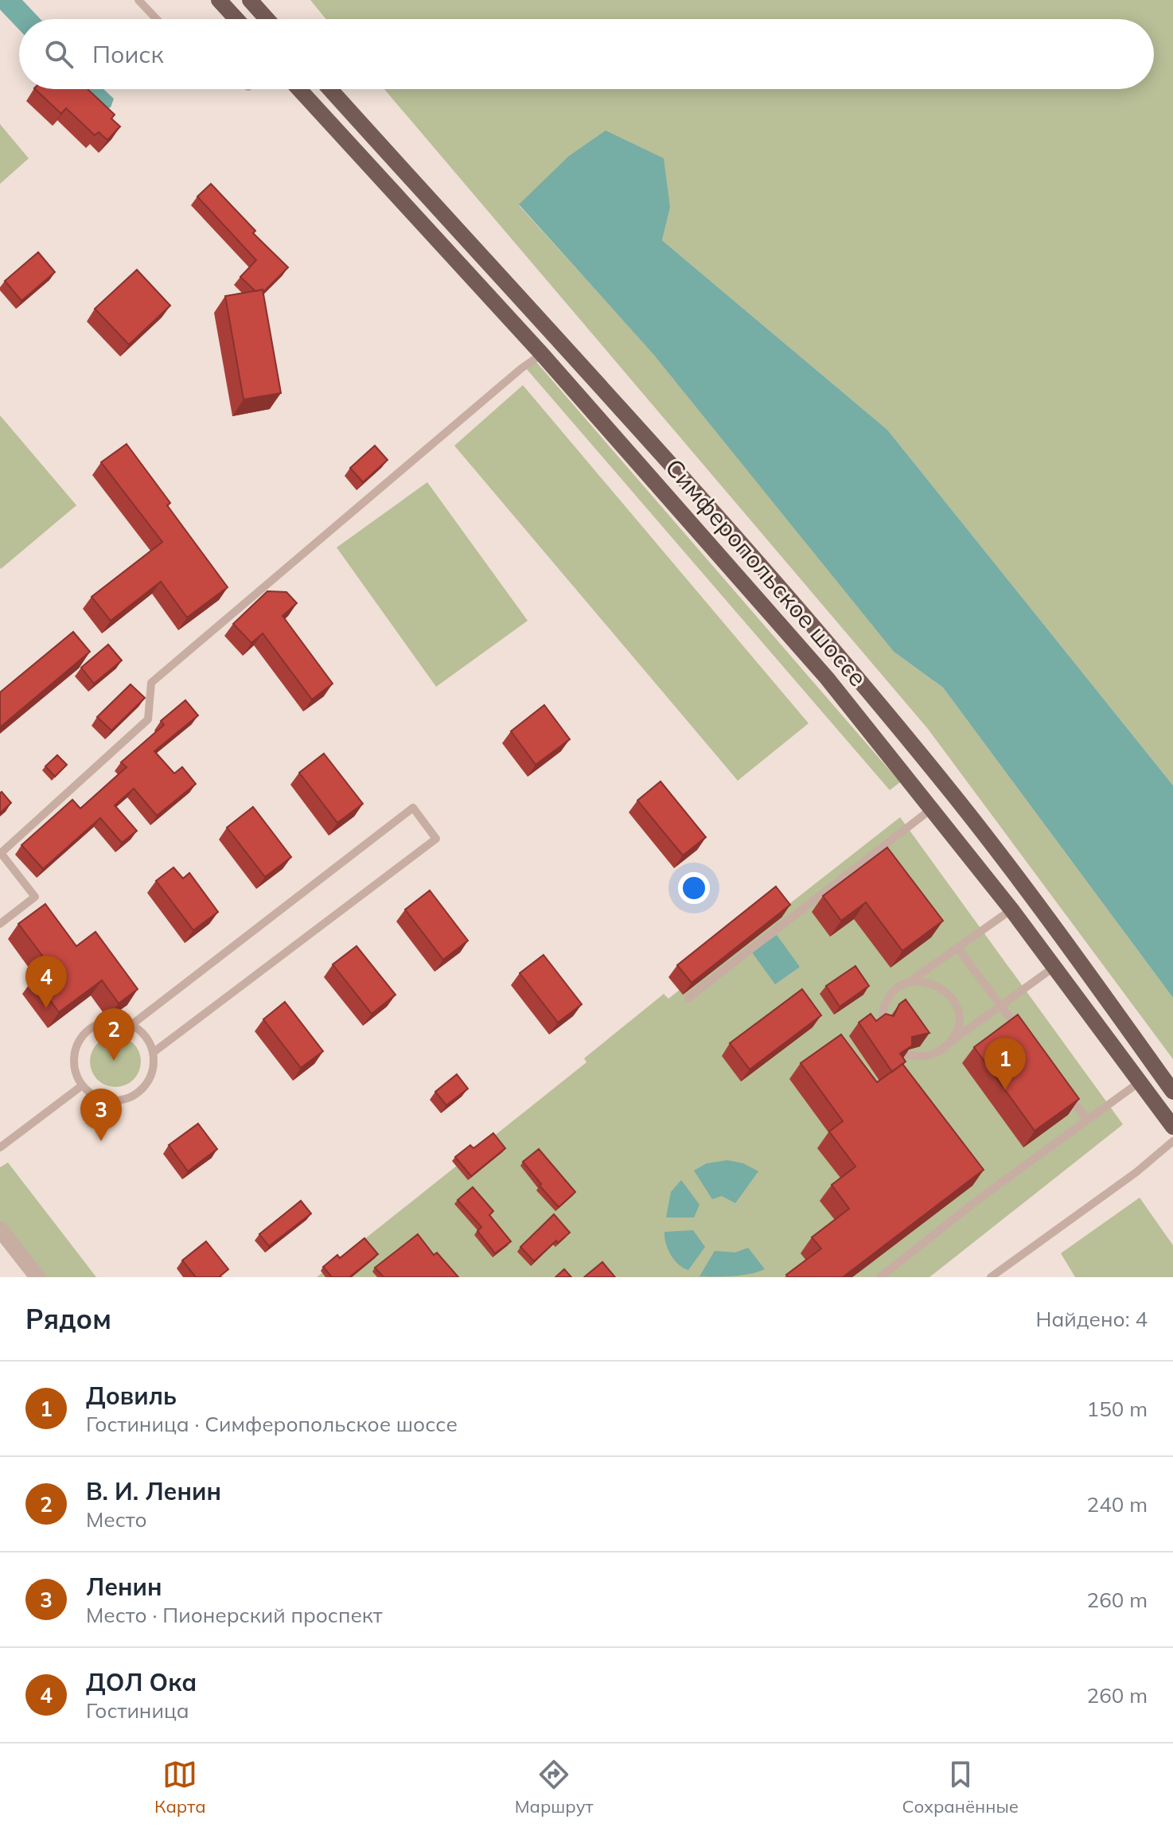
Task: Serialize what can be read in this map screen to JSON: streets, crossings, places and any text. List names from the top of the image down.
{
  "streets": {
    "main road": ["Симферопольское шоссе"]
  },
  "page": {
    "search": "Поиск",
    "pins": [
      "4",
      "2",
      "1",
      "3"
    ],
    "heading": ["Рядом", "Найдено: 4"],
    "list": [
      {
        "mark": "1",
        "name": "Довиль",
        "note": "Гостиница · Симферопольское шоссе",
        "value": "150 m"
      },
      {
        "mark": "2",
        "name": "В. И. Ленин",
        "note": "Место",
        "value": "240 m"
      },
      {
        "mark": "3",
        "name": "Ленин",
        "note": "Место · Пионерский проспект",
        "value": "260 m"
      },
      {
        "mark": "4",
        "name": "ДОЛ Ока",
        "note": "Гостиница",
        "value": "260 m"
      }
    ],
    "nav": ["Карта", "Маршрут", "Сохранённые"]
  }
}
